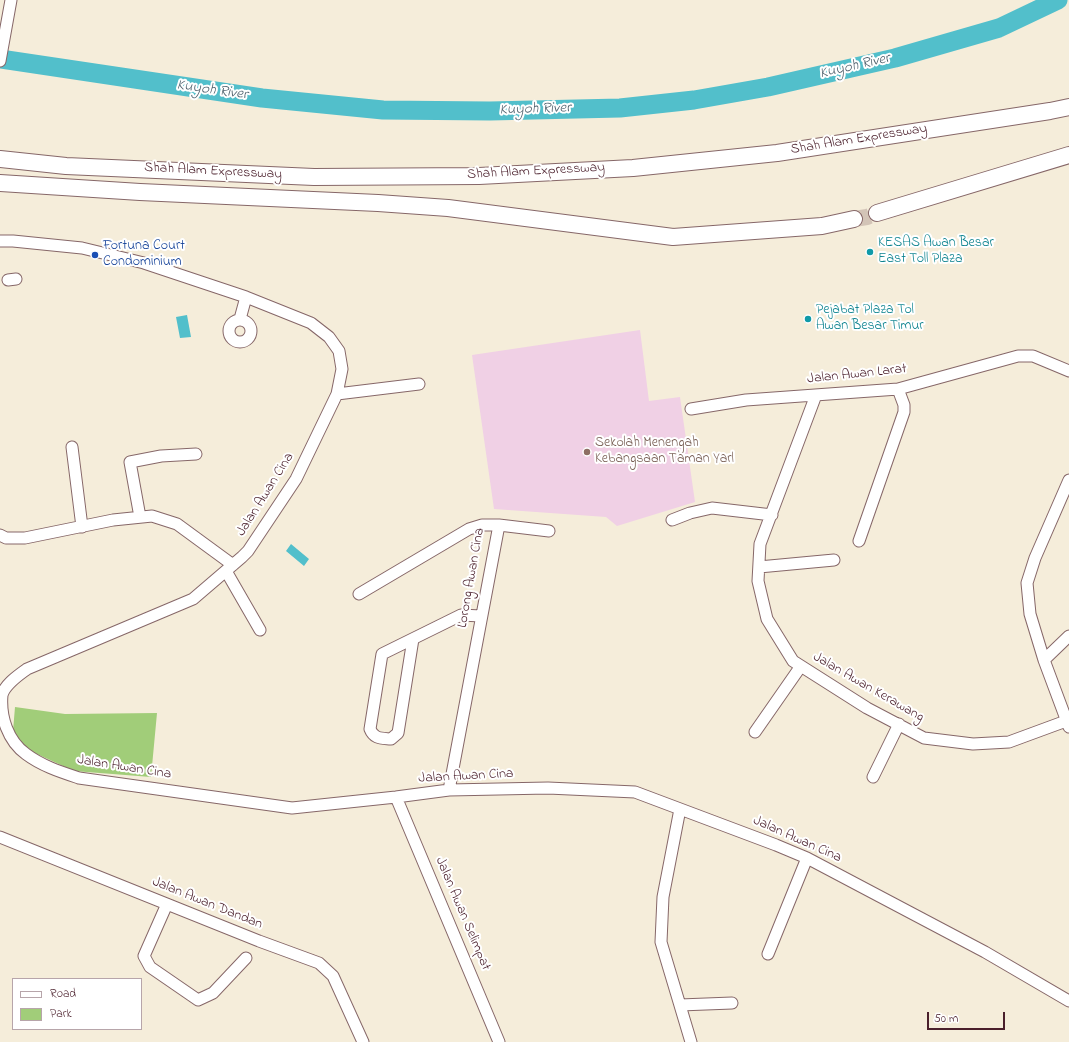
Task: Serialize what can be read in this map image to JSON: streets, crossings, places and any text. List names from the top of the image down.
{
  "streets": {
    "highway": ["Shah Alam Expressway"],
    "street": [
      "Jalan Awan Larat",
      "Jalan Awan Cina",
      "Lorong Awan Cina",
      "Jalan Awan Kerawang",
      "Jalan Awan Dandan",
      "Jalan Awan Selimpat"
    ]
  },
  "crossings": [
    ["Jalan Awan Larat", "Jalan Awan Kerawang"],
    ["Jalan Awan Cina", "Lorong Awan Cina"],
    ["Jalan Awan Cina", "Jalan Awan Selimpat"]
  ],
  "water": ["Kuyoh River"],
  "places": [
    "KESAS Awan Besar East Toll Plaza",
    "Fortuna Court Condominium",
    "Pejabat Plaza Tol Awan Besar Timur",
    "Sekolah Menengah Kebangsaan Taman Yarl"
  ],
  "legend": ["Road", "Park"],
  "scale_bar": "50 m"
}
